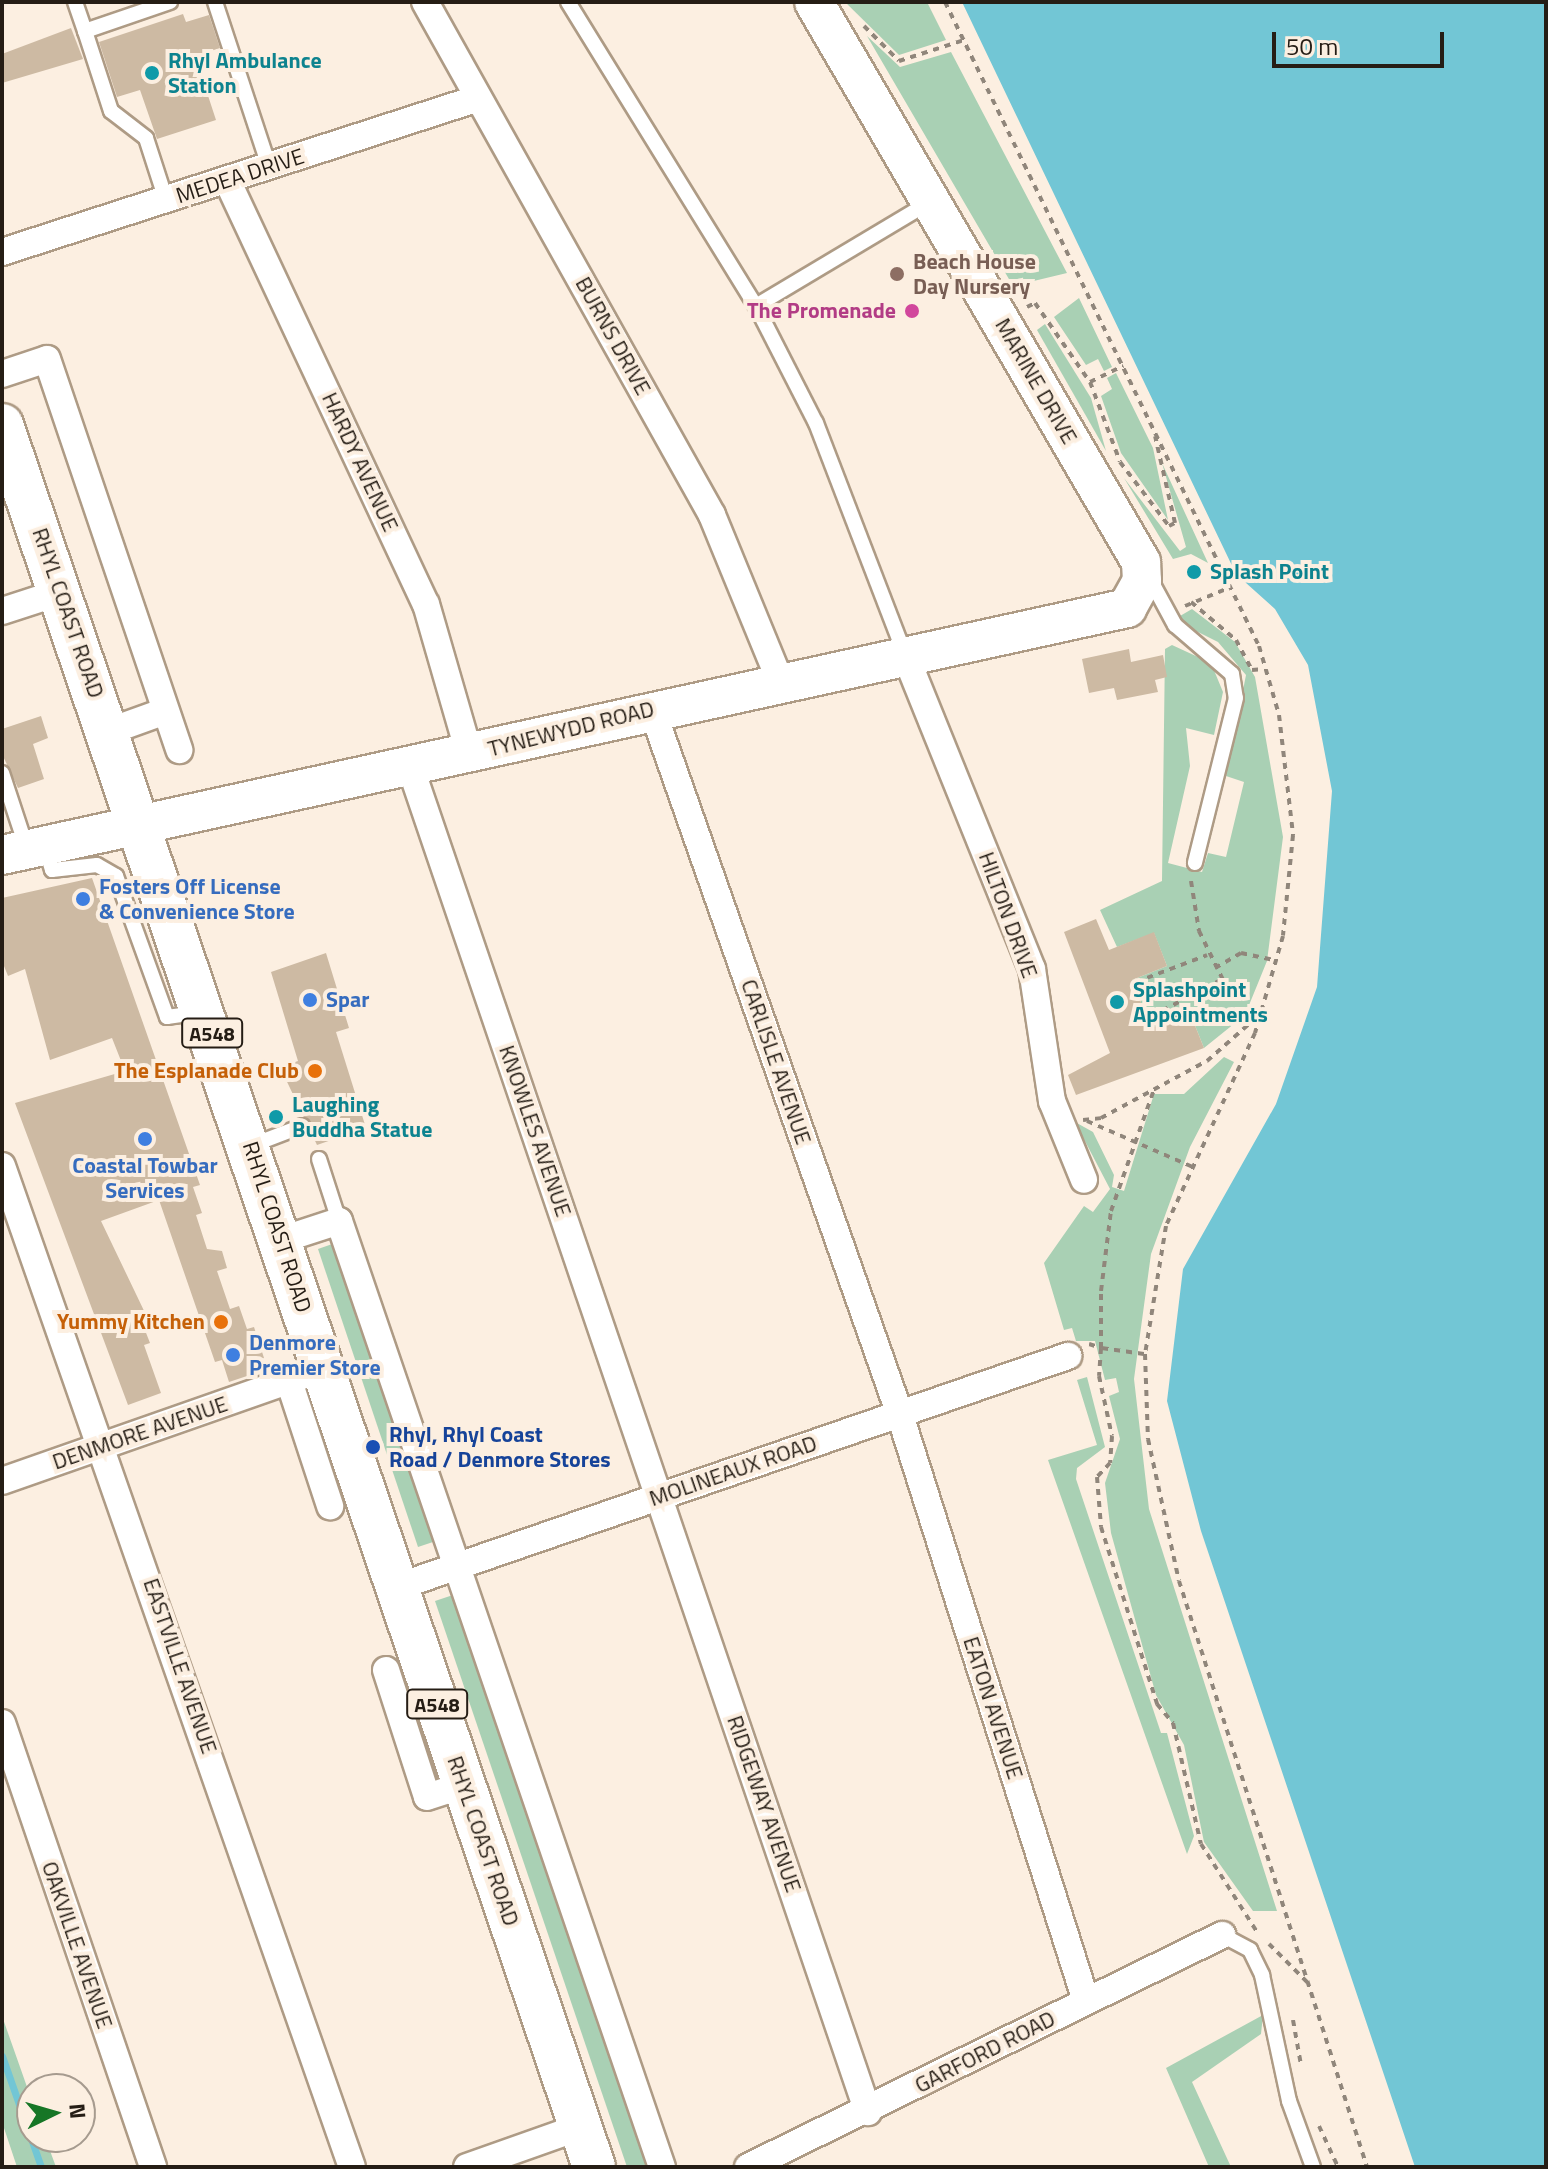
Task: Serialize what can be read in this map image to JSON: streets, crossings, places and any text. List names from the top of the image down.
{
  "streets": {
    "main road": [
      "MARINE DRIVE",
      "RHYL COAST ROAD",
      "TYNEWYDD ROAD",
      "A548"
    ],
    "street": [
      "MEDEA DRIVE",
      "BURNS DRIVE",
      "HARDY AVENUE",
      "HILTON DRIVE",
      "CARLISLE AVENUE",
      "KNOWLES AVENUE",
      "DENMORE AVENUE",
      "MOLINEAUX ROAD",
      "EASTVILLE AVENUE",
      "EATON AVENUE",
      "RIDGEWAY AVENUE",
      "OAKVILLE AVENUE",
      "GARFORD ROAD"
    ]
  },
  "crossings": [
    ["MEDEA DRIVE", "BURNS DRIVE"],
    ["MEDEA DRIVE", "HARDY AVENUE"],
    ["BURNS DRIVE", "TYNEWYDD ROAD"],
    ["MARINE DRIVE", "TYNEWYDD ROAD"],
    ["HARDY AVENUE", "TYNEWYDD ROAD"],
    ["RHYL COAST ROAD", "TYNEWYDD ROAD"],
    ["RHYL COAST ROAD", "DENMORE AVENUE"],
    ["RHYL COAST ROAD", "MOLINEAUX ROAD"],
    ["TYNEWYDD ROAD", "HILTON DRIVE"],
    ["TYNEWYDD ROAD", "CARLISLE AVENUE"],
    ["TYNEWYDD ROAD", "KNOWLES AVENUE"],
    ["CARLISLE AVENUE", "MOLINEAUX ROAD"],
    ["CARLISLE AVENUE", "EATON AVENUE"],
    ["KNOWLES AVENUE", "MOLINEAUX ROAD"],
    ["KNOWLES AVENUE", "RIDGEWAY AVENUE"],
    ["DENMORE AVENUE", "EASTVILLE AVENUE"],
    ["MOLINEAUX ROAD", "EATON AVENUE"],
    ["MOLINEAUX ROAD", "RIDGEWAY AVENUE"],
    ["EATON AVENUE", "GARFORD ROAD"],
    ["RIDGEWAY AVENUE", "GARFORD ROAD"]
  ],
  "places": [
    "Rhyl Ambulance Station",
    "Beach House Day Nursery",
    "The Promenade",
    "Splash Point",
    "Fosters Off License & Convenience Store",
    "Spar",
    "Splashpoint Appointments",
    "The Esplanade Club",
    "Laughing Buddha Statue",
    "Coastal Towbar Services",
    "Yummy Kitchen",
    "Denmore Premier Store",
    "Rhyl, Rhyl Coast Road / Denmore Stores"
  ],
  "scale_bar": "50 m",
  "north": "right"
}
